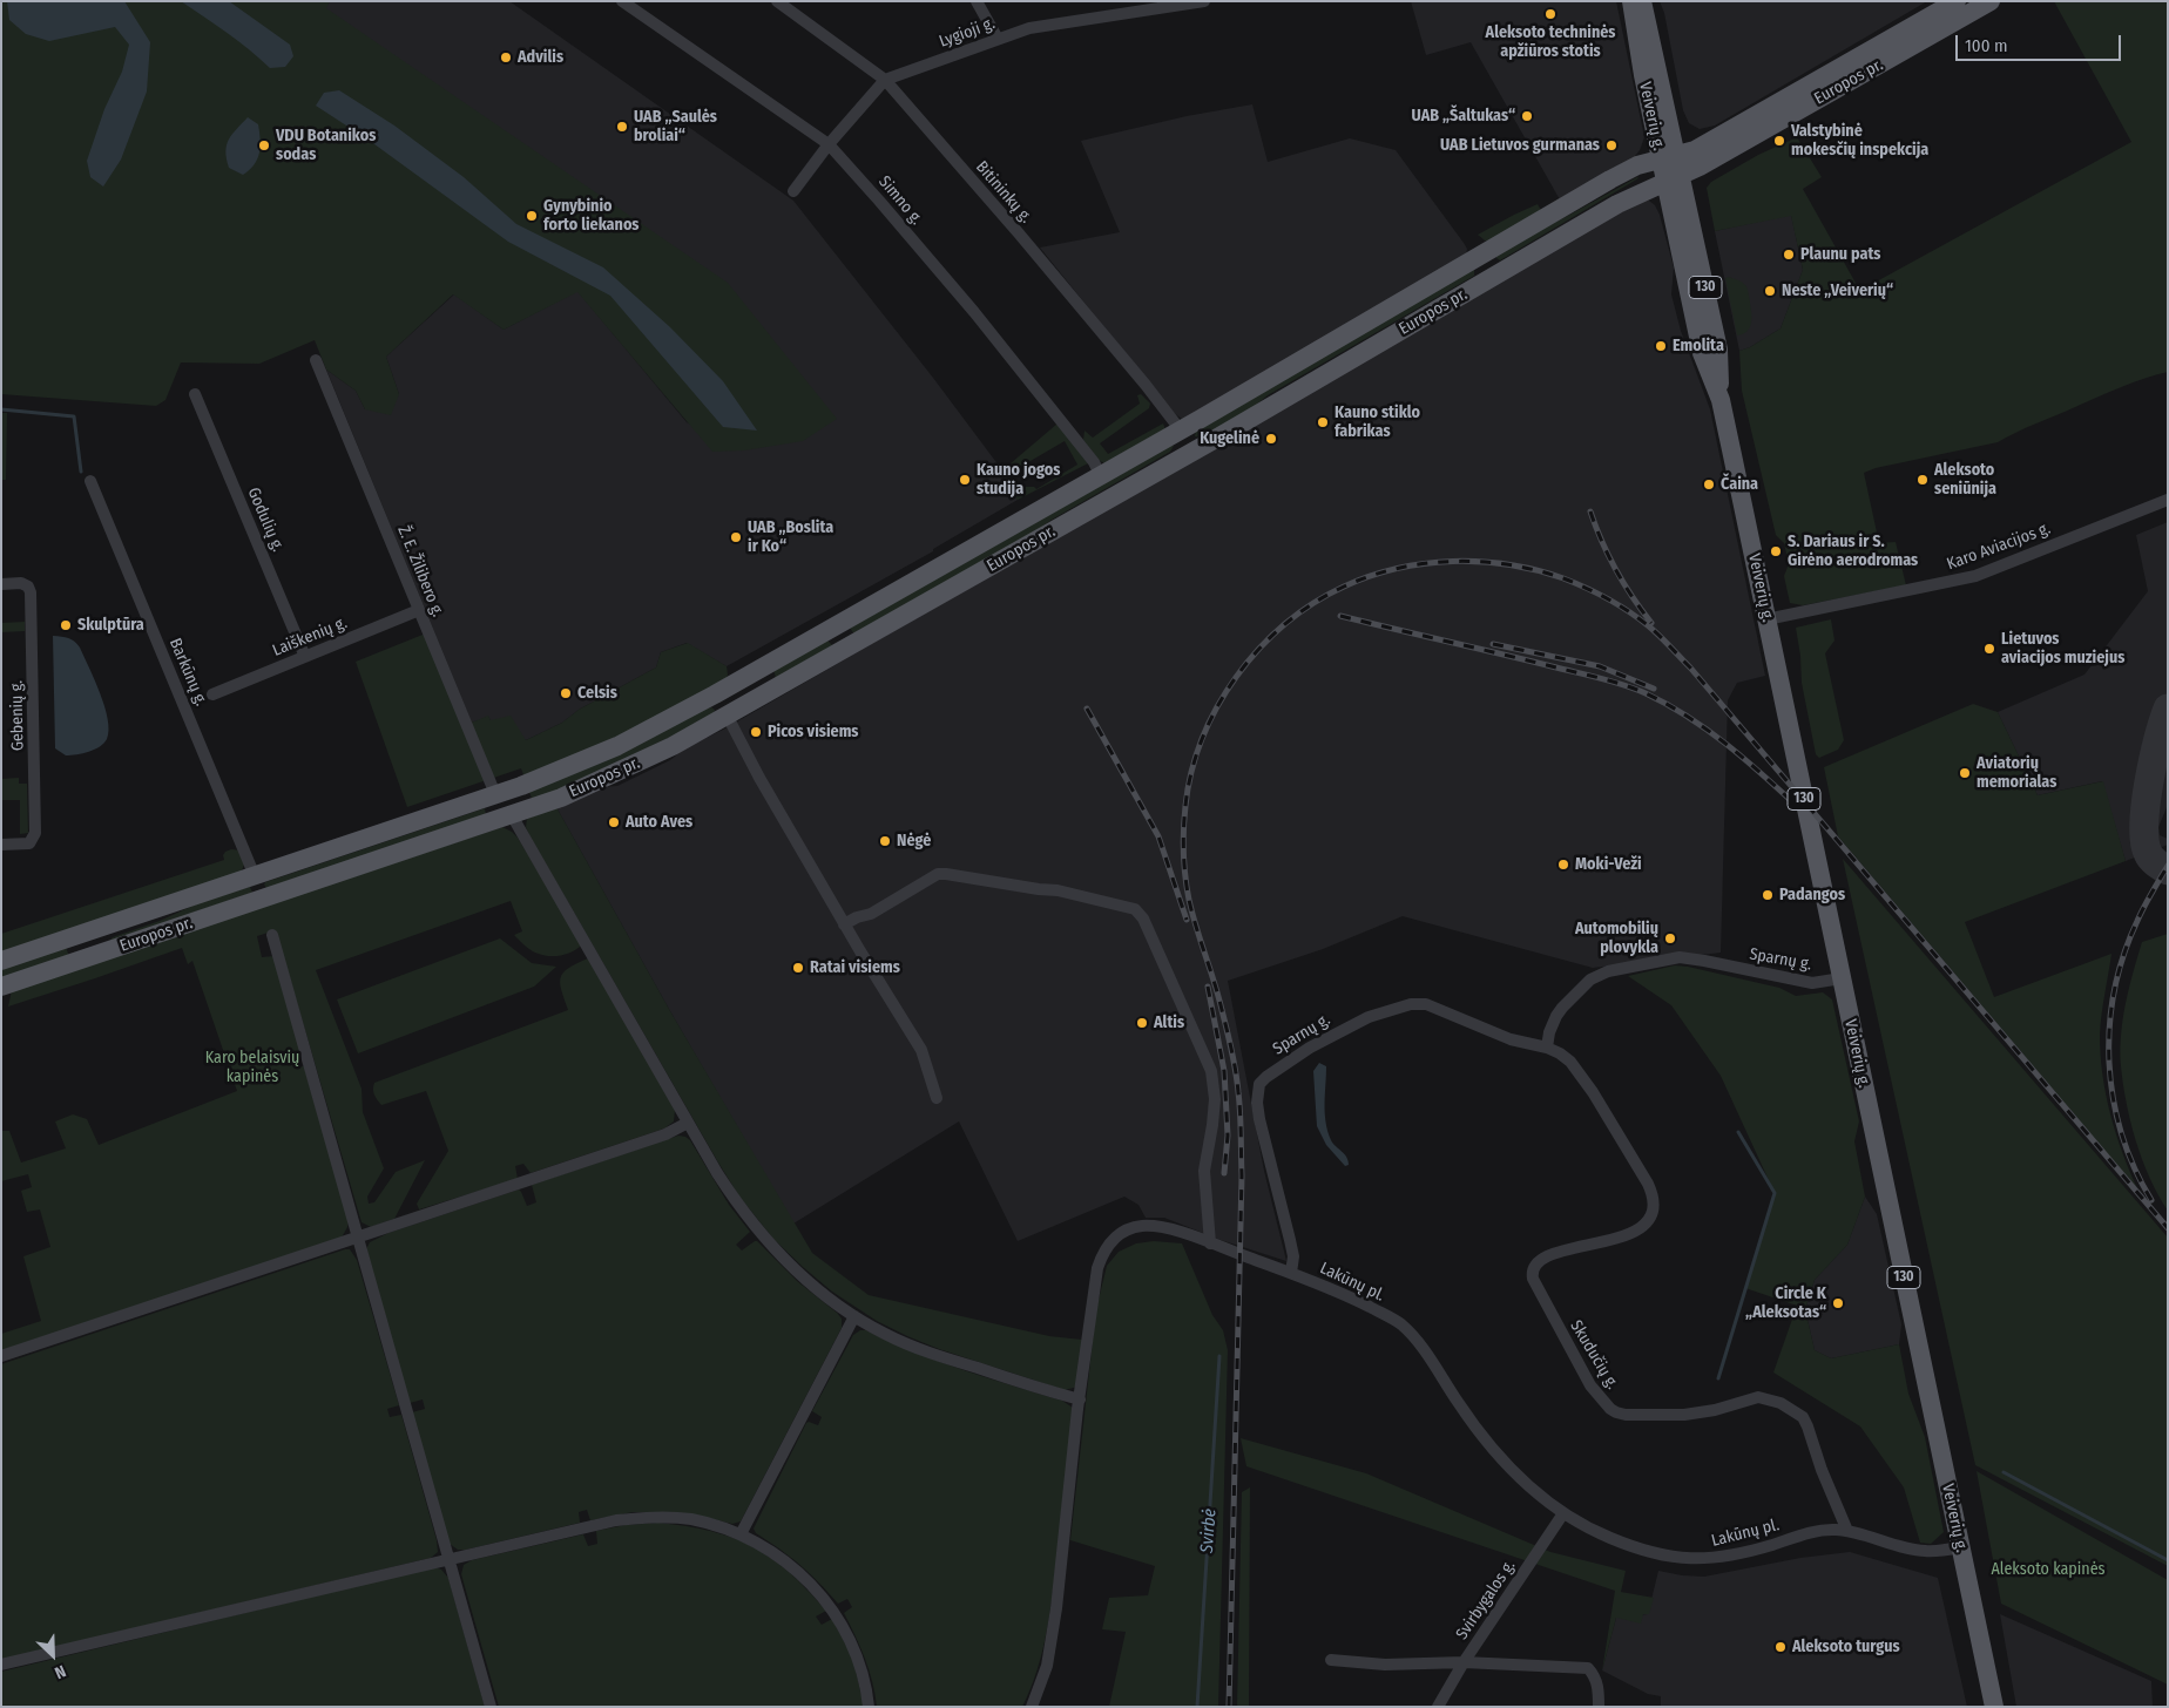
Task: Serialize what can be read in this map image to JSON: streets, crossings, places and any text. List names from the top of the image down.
{
  "streets": {
    "main road": ["Europos pr.", "Veiverių g.", "130"],
    "street": [
      "Lygioji g.",
      "Bitininkų g.",
      "Simno g.",
      "Godulių g.",
      "Karo Aviacijos g.",
      "Ž. E. Žilibero g.",
      "Laiškenių g.",
      "Barkūnų g.",
      "Gebenių g.",
      "Sparnų g.",
      "Lakūnų pl.",
      "Skudučių g.",
      "Svirbygalos g."
    ]
  },
  "crossings": [
    ["Lygioji g.", "Bitininkų g."],
    ["Lygioji g.", "Simno g."],
    ["Europos pr.", "Veiverių g."],
    ["Europos pr.", "Bitininkų g."],
    ["Europos pr.", "Simno g."],
    ["Europos pr.", "Ž. E. Žilibero g."],
    ["Europos pr.", "Barkūnų g."],
    ["Veiverių g.", "Karo Aviacijos g."],
    ["Veiverių g.", "Sparnų g."],
    ["Veiverių g.", "Lakūnų pl."],
    ["Godulių g.", "Laiškenių g."],
    ["Ž. E. Žilibero g.", "Laiškenių g."],
    ["Sparnų g.", "Lakūnų pl."],
    ["Sparnų g.", "Skudučių g."],
    ["Lakūnų pl.", "Skudučių g."],
    ["Lakūnų pl.", "Svirbygalos g."]
  ],
  "water": ["Svirbė"],
  "parks": ["Karo belaisvių kapinės", "Aleksoto kapinės"],
  "places": [
    "Aleksoto techninės apžiūros stotis",
    "Advilis",
    "UAB „Šaltukas“",
    "UAB „Saulės broliai“",
    "Valstybinė mokesčių inspekcija",
    "VDU Botanikos sodas",
    "UAB Lietuvos gurmanas",
    "Gynybinio forto liekanos",
    "Plaunu pats",
    "Neste „Veiverių“",
    "Emolita",
    "Kauno stiklo fabrikas",
    "Kugelinė",
    "Kauno jogos studija",
    "Aleksoto seniūnija",
    "Čaina",
    "UAB „Boslita ir Ko“",
    "S. Dariaus ir S. Girėno aerodromas",
    "Skulptūra",
    "Lietuvos aviacijos muziejus",
    "Celsis",
    "Picos visiems",
    "Aviatorių memorialas",
    "Auto Aves",
    "Nėgė",
    "Moki-Veži",
    "Padangos",
    "Automobilių plovykla",
    "Ratai visiems",
    "Altis",
    "Circle K „Aleksotas“",
    "Aleksoto turgus"
  ],
  "scale_bar": "100 m",
  "north": "bottom right"
}
